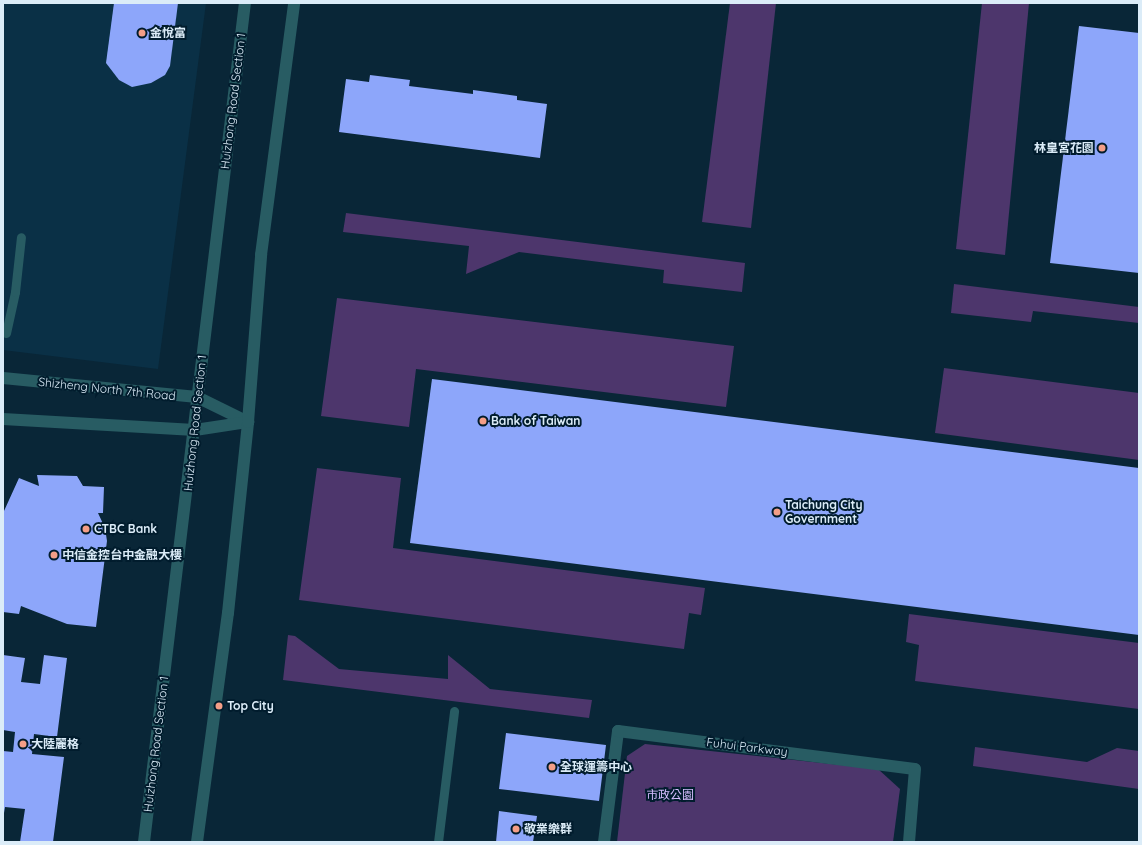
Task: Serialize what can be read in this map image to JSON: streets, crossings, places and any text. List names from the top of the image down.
{
  "streets": {
    "street": ["Huizhong Road Section 1", "Shizheng North 7th Road", "Fuhui Parkway"]
  },
  "crossings": [
    ["Huizhong Road Section 1", "Shizheng North 7th Road"]
  ],
  "parks": ["市政公園"],
  "places": [
    "金悅富",
    "林皇宮花園",
    "Bank of Taiwan",
    "Taichung City Government",
    "CTBC Bank",
    "中信金控台中金融大樓",
    "Top City",
    "大陸麗格",
    "全球運籌中心",
    "敬業樂群"
  ]
}
